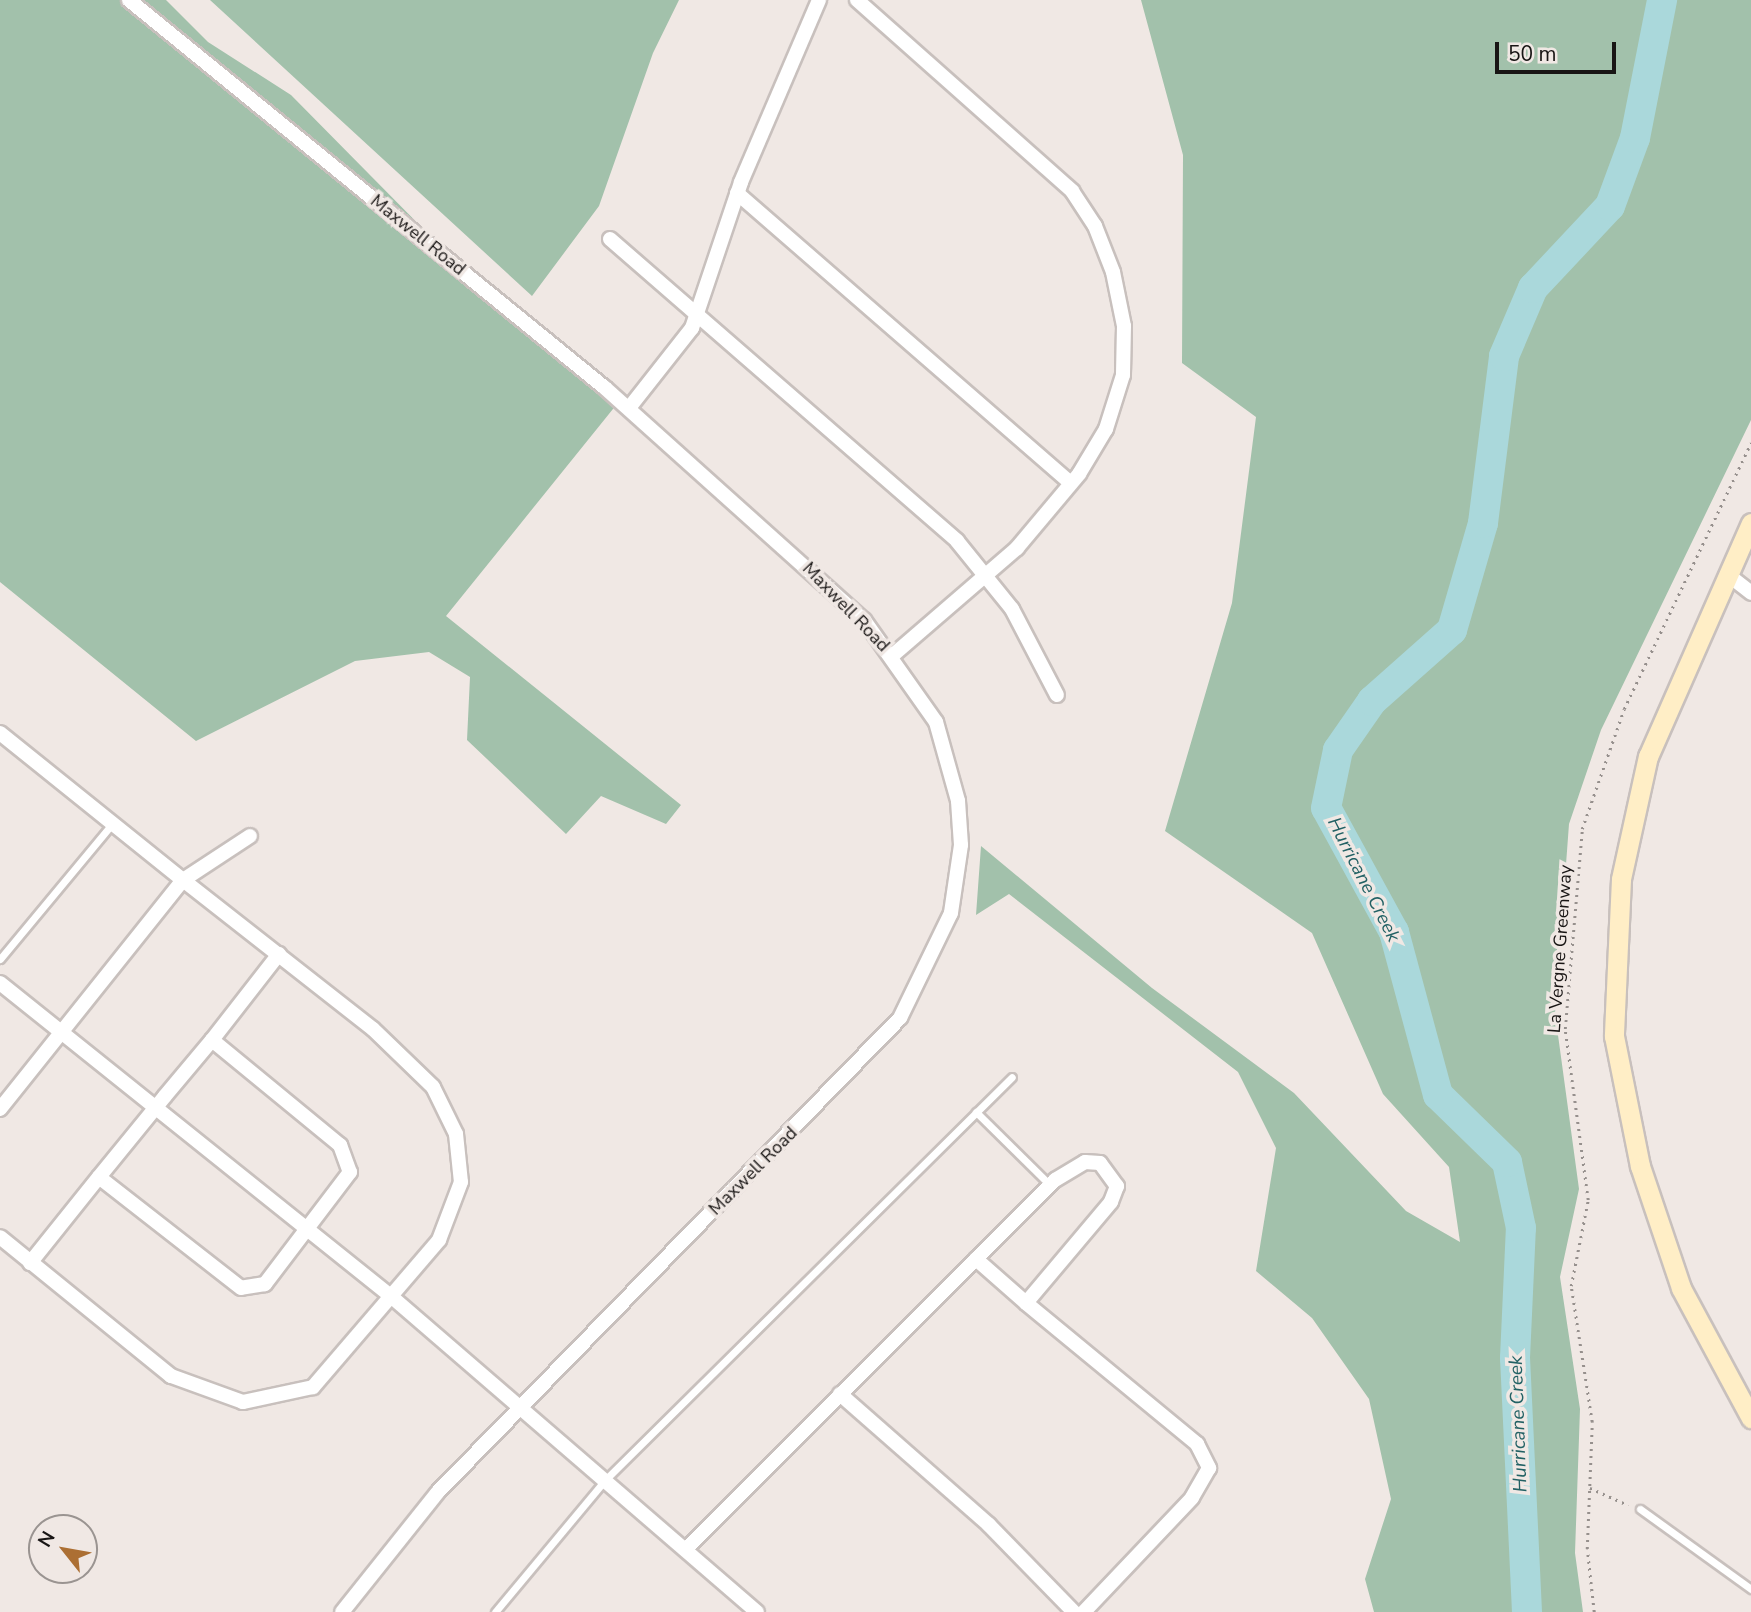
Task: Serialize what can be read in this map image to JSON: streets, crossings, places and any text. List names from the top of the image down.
{
  "streets": {
    "street": ["Maxwell Road"],
    "path": ["La Vergne Greenway"]
  },
  "water": ["Hurricane Creek"],
  "scale_bar": "50 m",
  "north": "top left"
}
